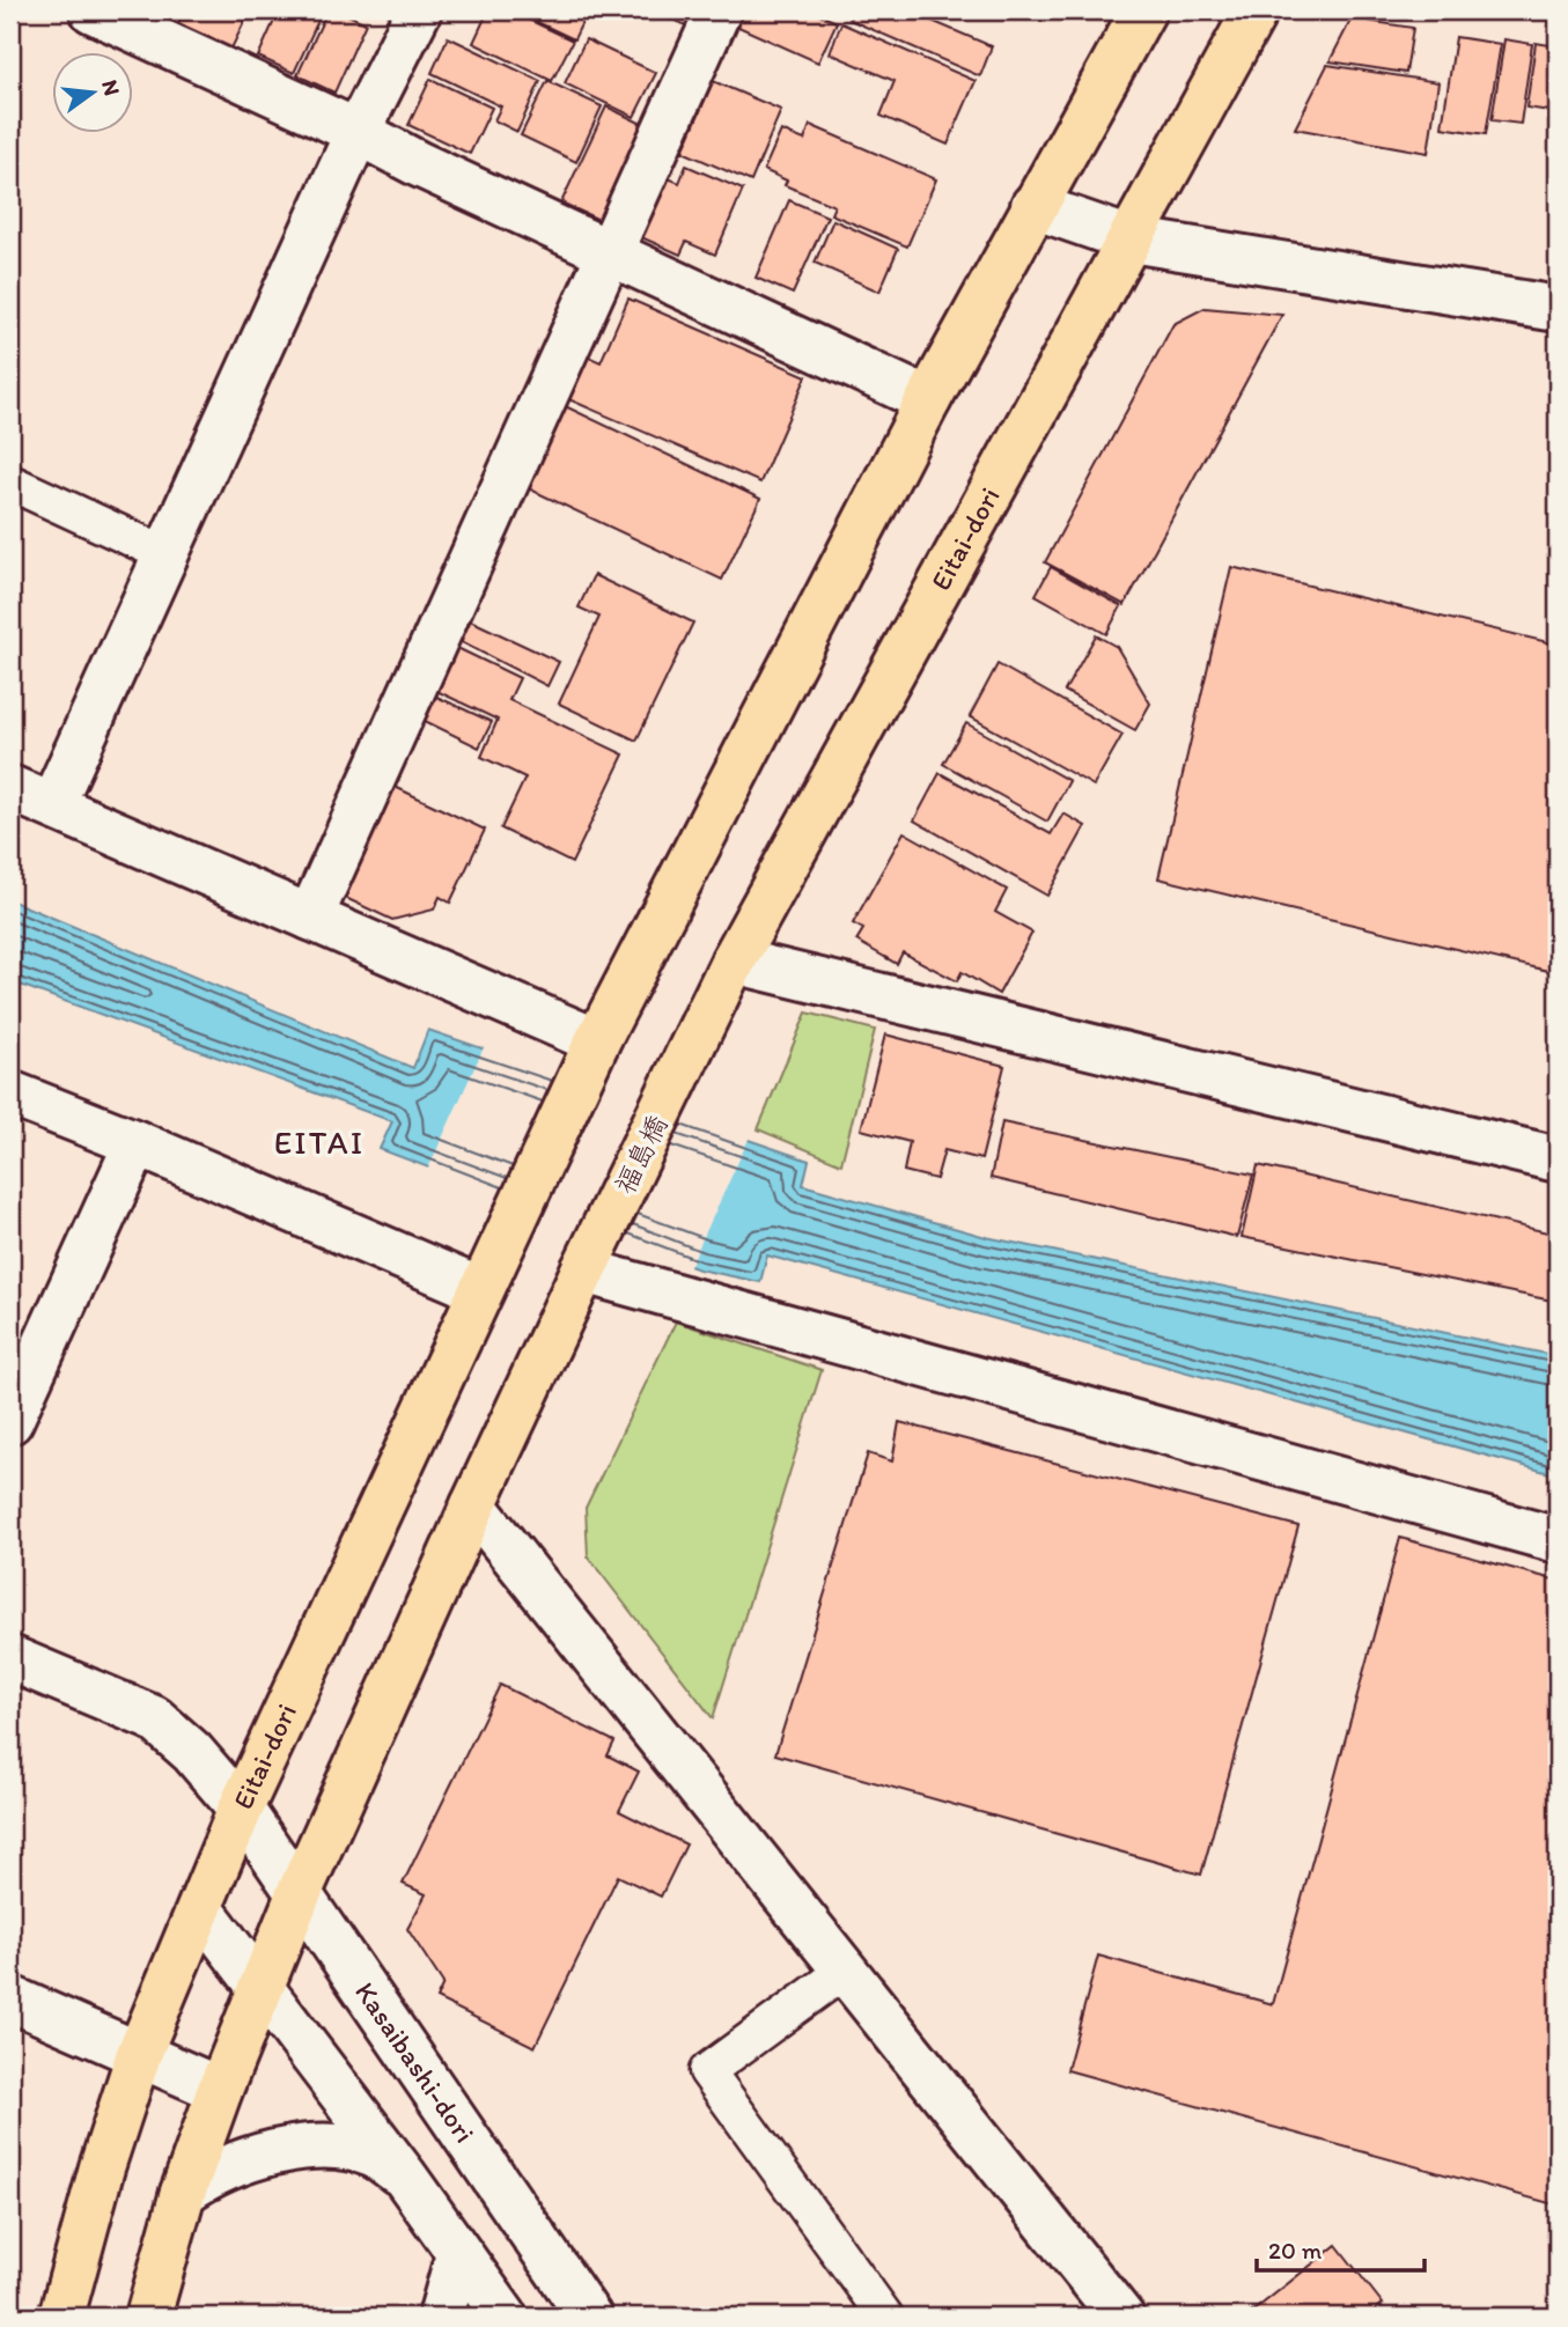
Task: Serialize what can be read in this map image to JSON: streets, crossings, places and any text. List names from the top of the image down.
{
  "streets": {
    "main road": ["Eitai-dori", "福島橋"],
    "street": ["Kasaibashi-dori"]
  },
  "crossings": [
    ["Eitai-dori", "福島橋"],
    ["Eitai-dori", "Kasaibashi-dori"]
  ],
  "districts": ["EITAI"],
  "scale_bar": "20 m",
  "north": "right"
}
